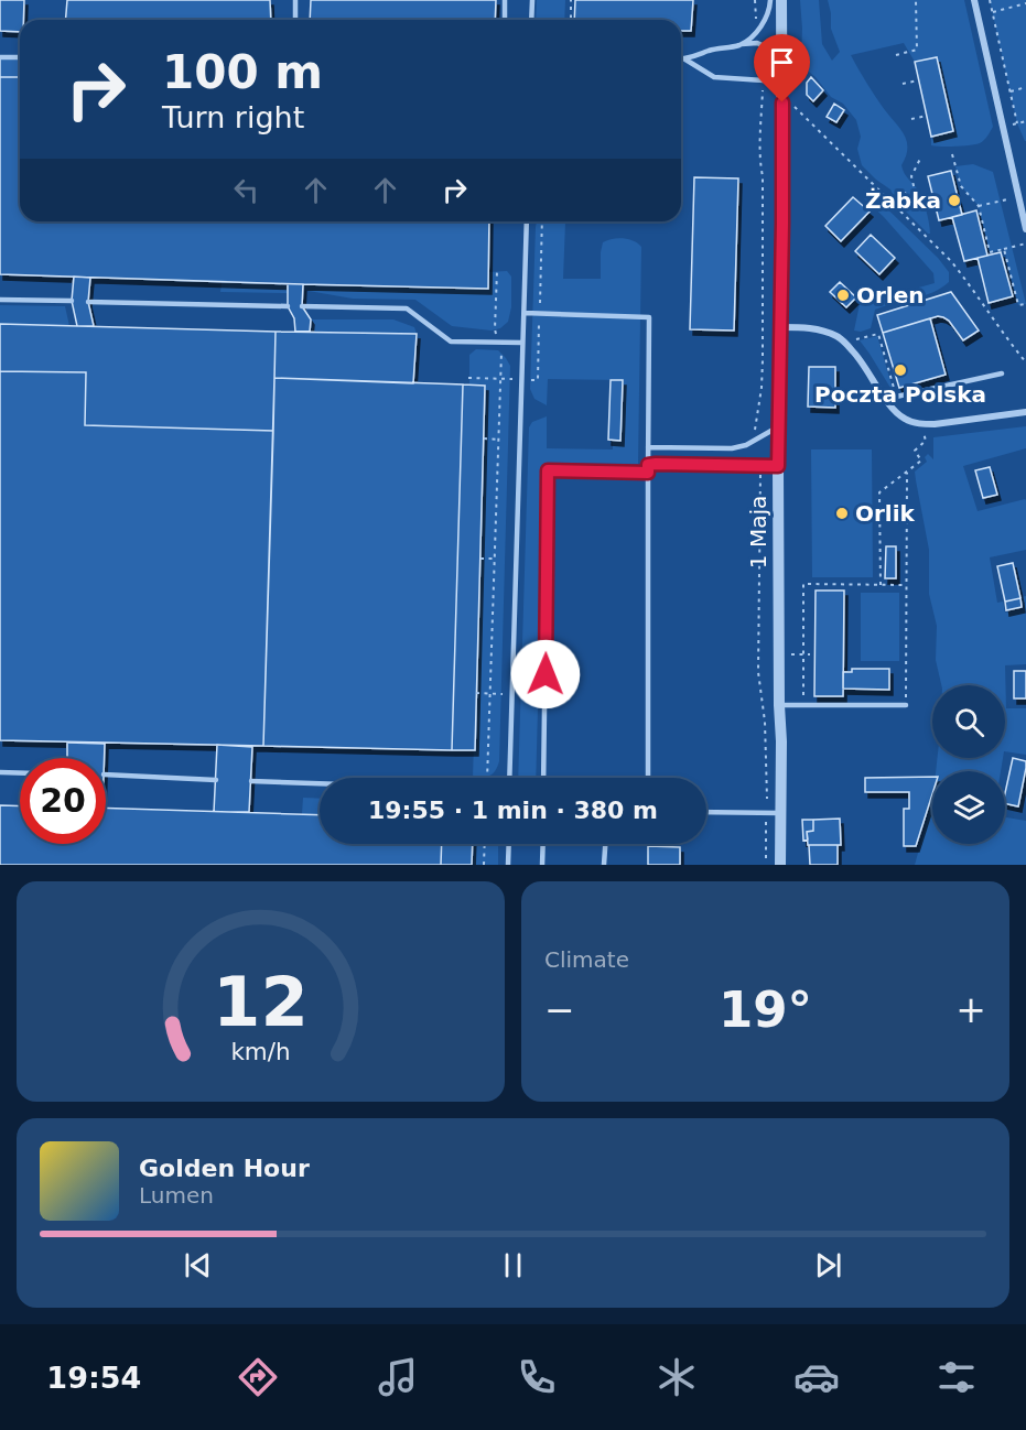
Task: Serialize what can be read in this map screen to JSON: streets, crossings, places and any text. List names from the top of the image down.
{
  "streets": {
    "street": ["1 Maja"]
  },
  "places": [
    "Żabka",
    "Orlen",
    "Poczta Polska",
    "Orlik"
  ],
  "page": {
    "turn": ["100 m", "Turn right"],
    "limit": "20",
    "trip": "19:55 · 1 min · 380 m",
    "tile": "Climate",
    "heat": ["−", "19°", "+"],
    "song": ["Golden Hour", "Lumen"],
    "tabs": "19:54",
    "gauge": ["12", "km/h"]
  }
}
